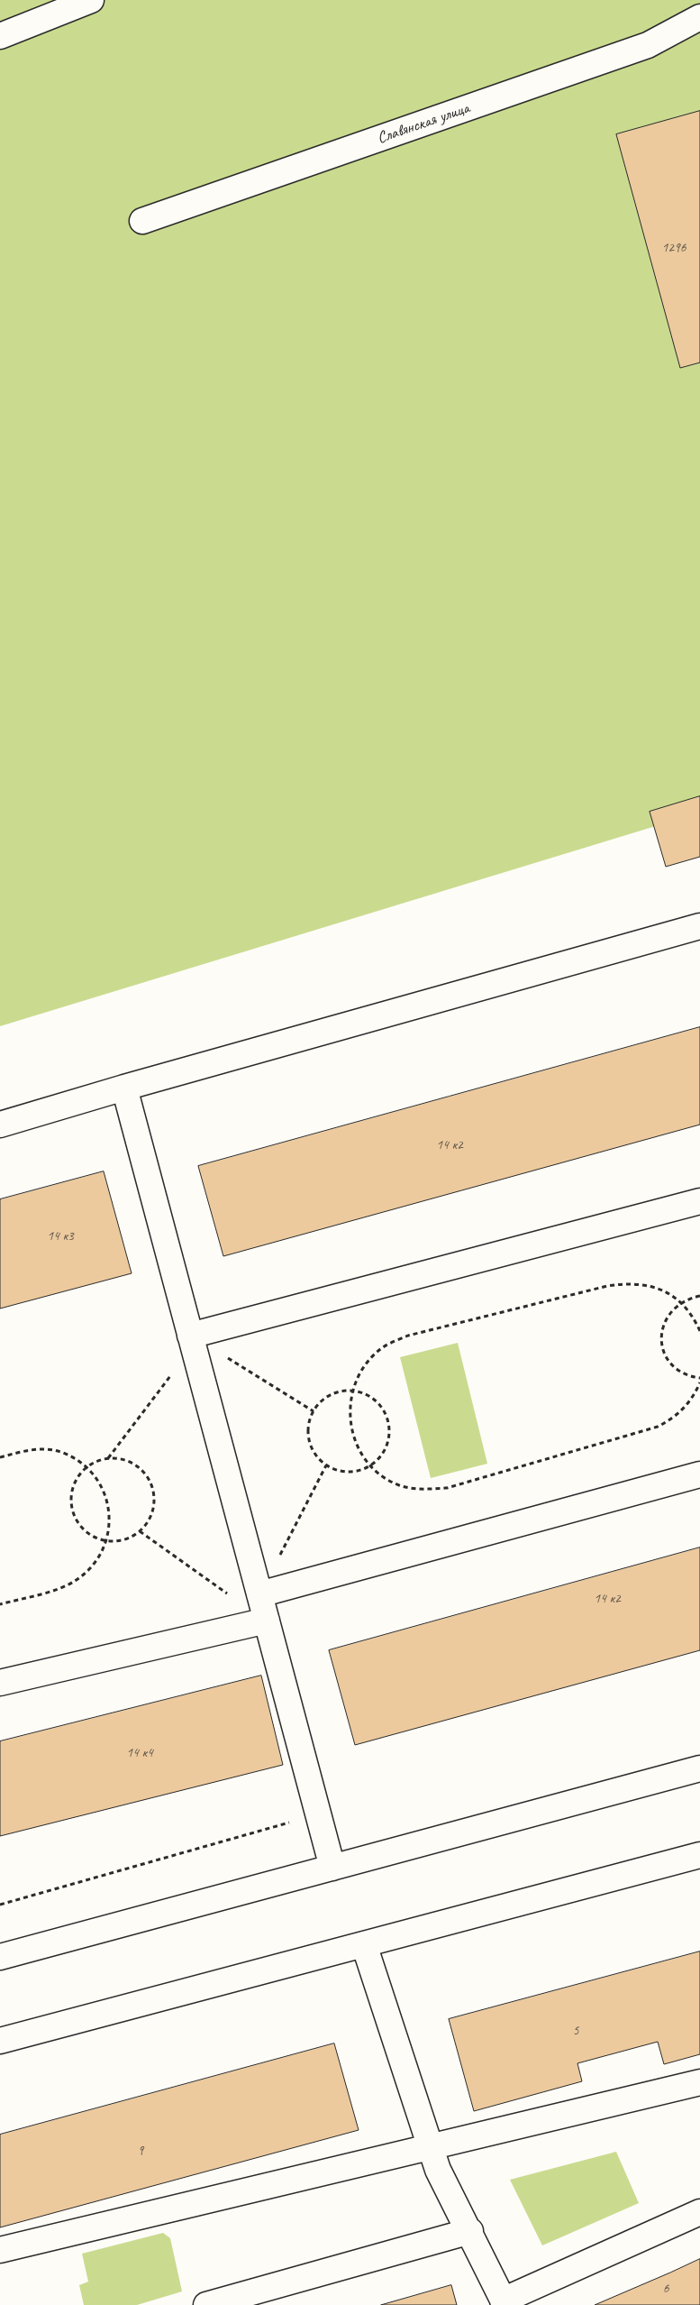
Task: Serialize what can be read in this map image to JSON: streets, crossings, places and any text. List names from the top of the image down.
{
  "streets": {
    "street": ["Славянская улица"]
  },
  "house_numbers": [
    "1296",
    "14 к2",
    "14 к3",
    "14 к2",
    "14 к4",
    "5",
    "9",
    "6"
  ]
}
